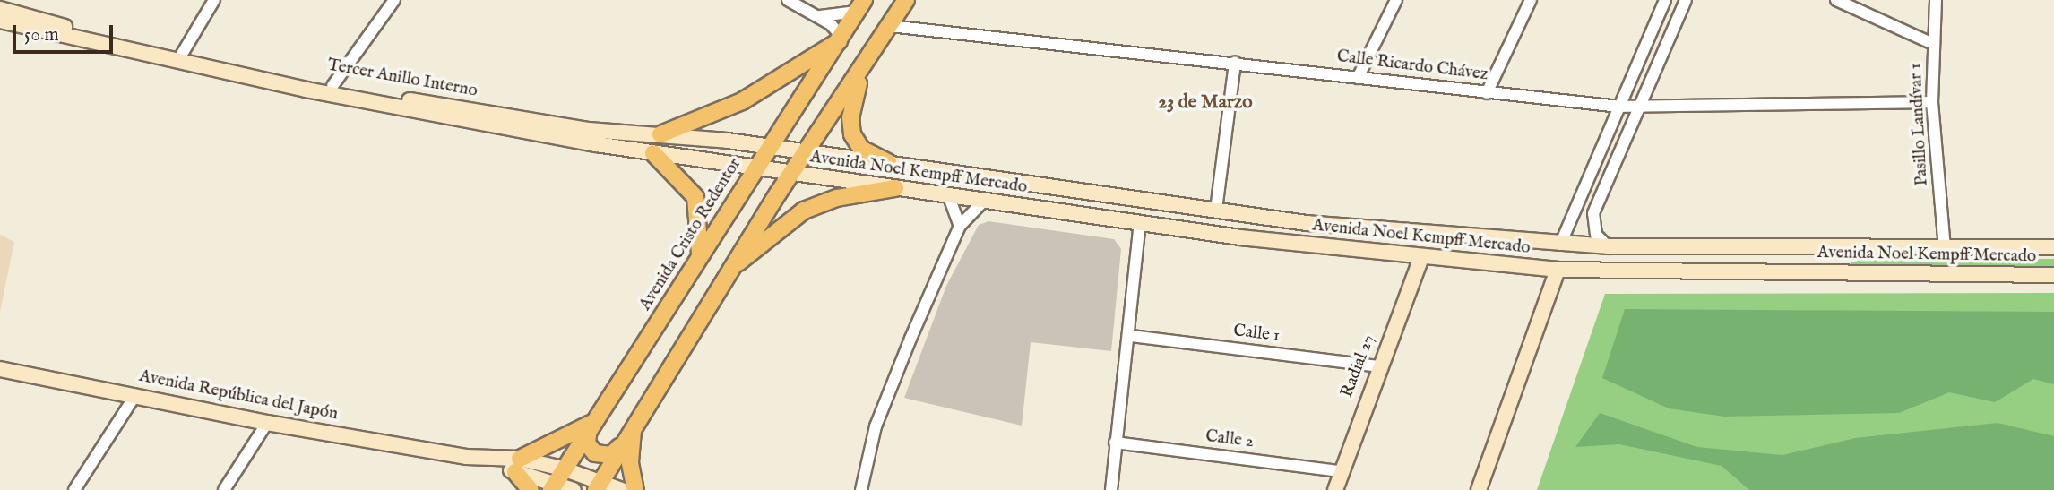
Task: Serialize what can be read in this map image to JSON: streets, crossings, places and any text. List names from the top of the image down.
{
  "streets": {
    "main road": [
      "Tercer Anillo Interno",
      "Avenida Noel Kempff Mercado",
      "Avenida Cristo Redentor",
      "Radial 27",
      "Avenida República del Japón"
    ],
    "street": [
      "Calle Ricardo Chávez",
      "Pasillo Landívar 1",
      "Calle 1",
      "Calle 2"
    ]
  },
  "crossings": [
    ["Calle Ricardo Chávez", "Pasillo Landívar 1"],
    ["Tercer Anillo Interno", "Avenida Noel Kempff Mercado"],
    ["Tercer Anillo Interno", "Avenida Cristo Redentor"],
    ["Pasillo Landívar 1", "Avenida Noel Kempff Mercado"],
    ["Avenida Noel Kempff Mercado", "Radial 27"],
    ["Calle 1", "Radial 27"],
    ["Radial 27", "Calle 2"]
  ],
  "districts": ["23 de Marzo"],
  "scale_bar": "50 m"
}
